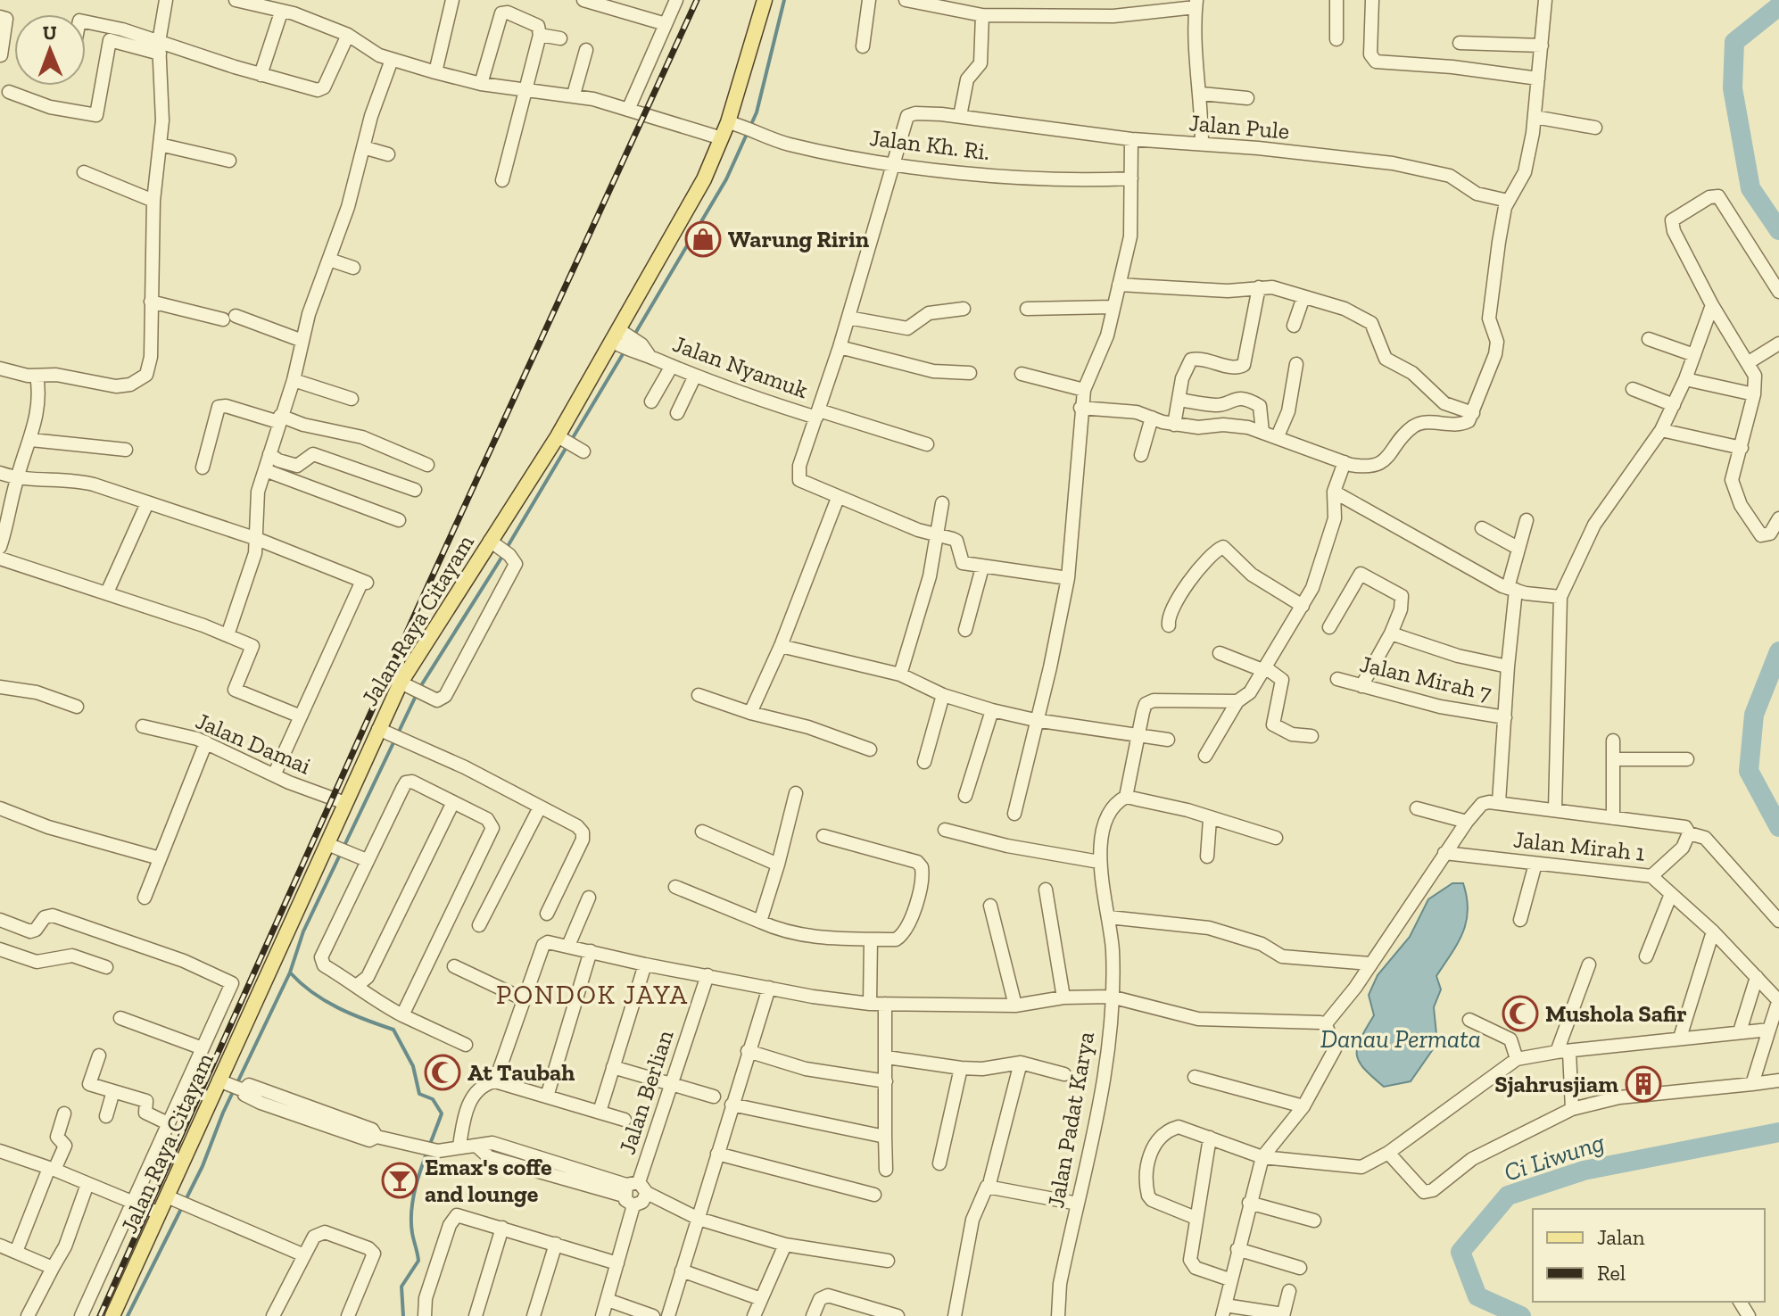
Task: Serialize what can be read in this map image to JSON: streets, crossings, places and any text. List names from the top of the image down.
{
  "streets": {
    "main road": ["Jalan Raya Citayam"],
    "street": [
      "Jalan Pule",
      "Jalan Kh. Ri.",
      "Jalan Nyamuk",
      "Jalan Mirah 7",
      "Jalan Damai",
      "Jalan Mirah 1",
      "Jalan Berlian",
      "Jalan Padat Karya"
    ]
  },
  "crossings": [
    ["Jalan Pule", "Jalan Kh. Ri."],
    ["Jalan Kh. Ri.", "Jalan Raya Citayam"],
    ["Jalan Nyamuk", "Jalan Raya Citayam"],
    ["Jalan Raya Citayam", "Jalan Damai"]
  ],
  "districts": ["PONDOK JAYA"],
  "water": ["Danau Permata", "Ci Liwung"],
  "places": {
    "shop": ["Warung Ririn"],
    "mosque": ["Mushola Safir", "At Taubah"],
    "building": ["Sjahrusjiam"],
    "bar": ["Emax's coffe and lounge"]
  },
  "legend": ["Jalan", "Rel"],
  "north": "top"
}
